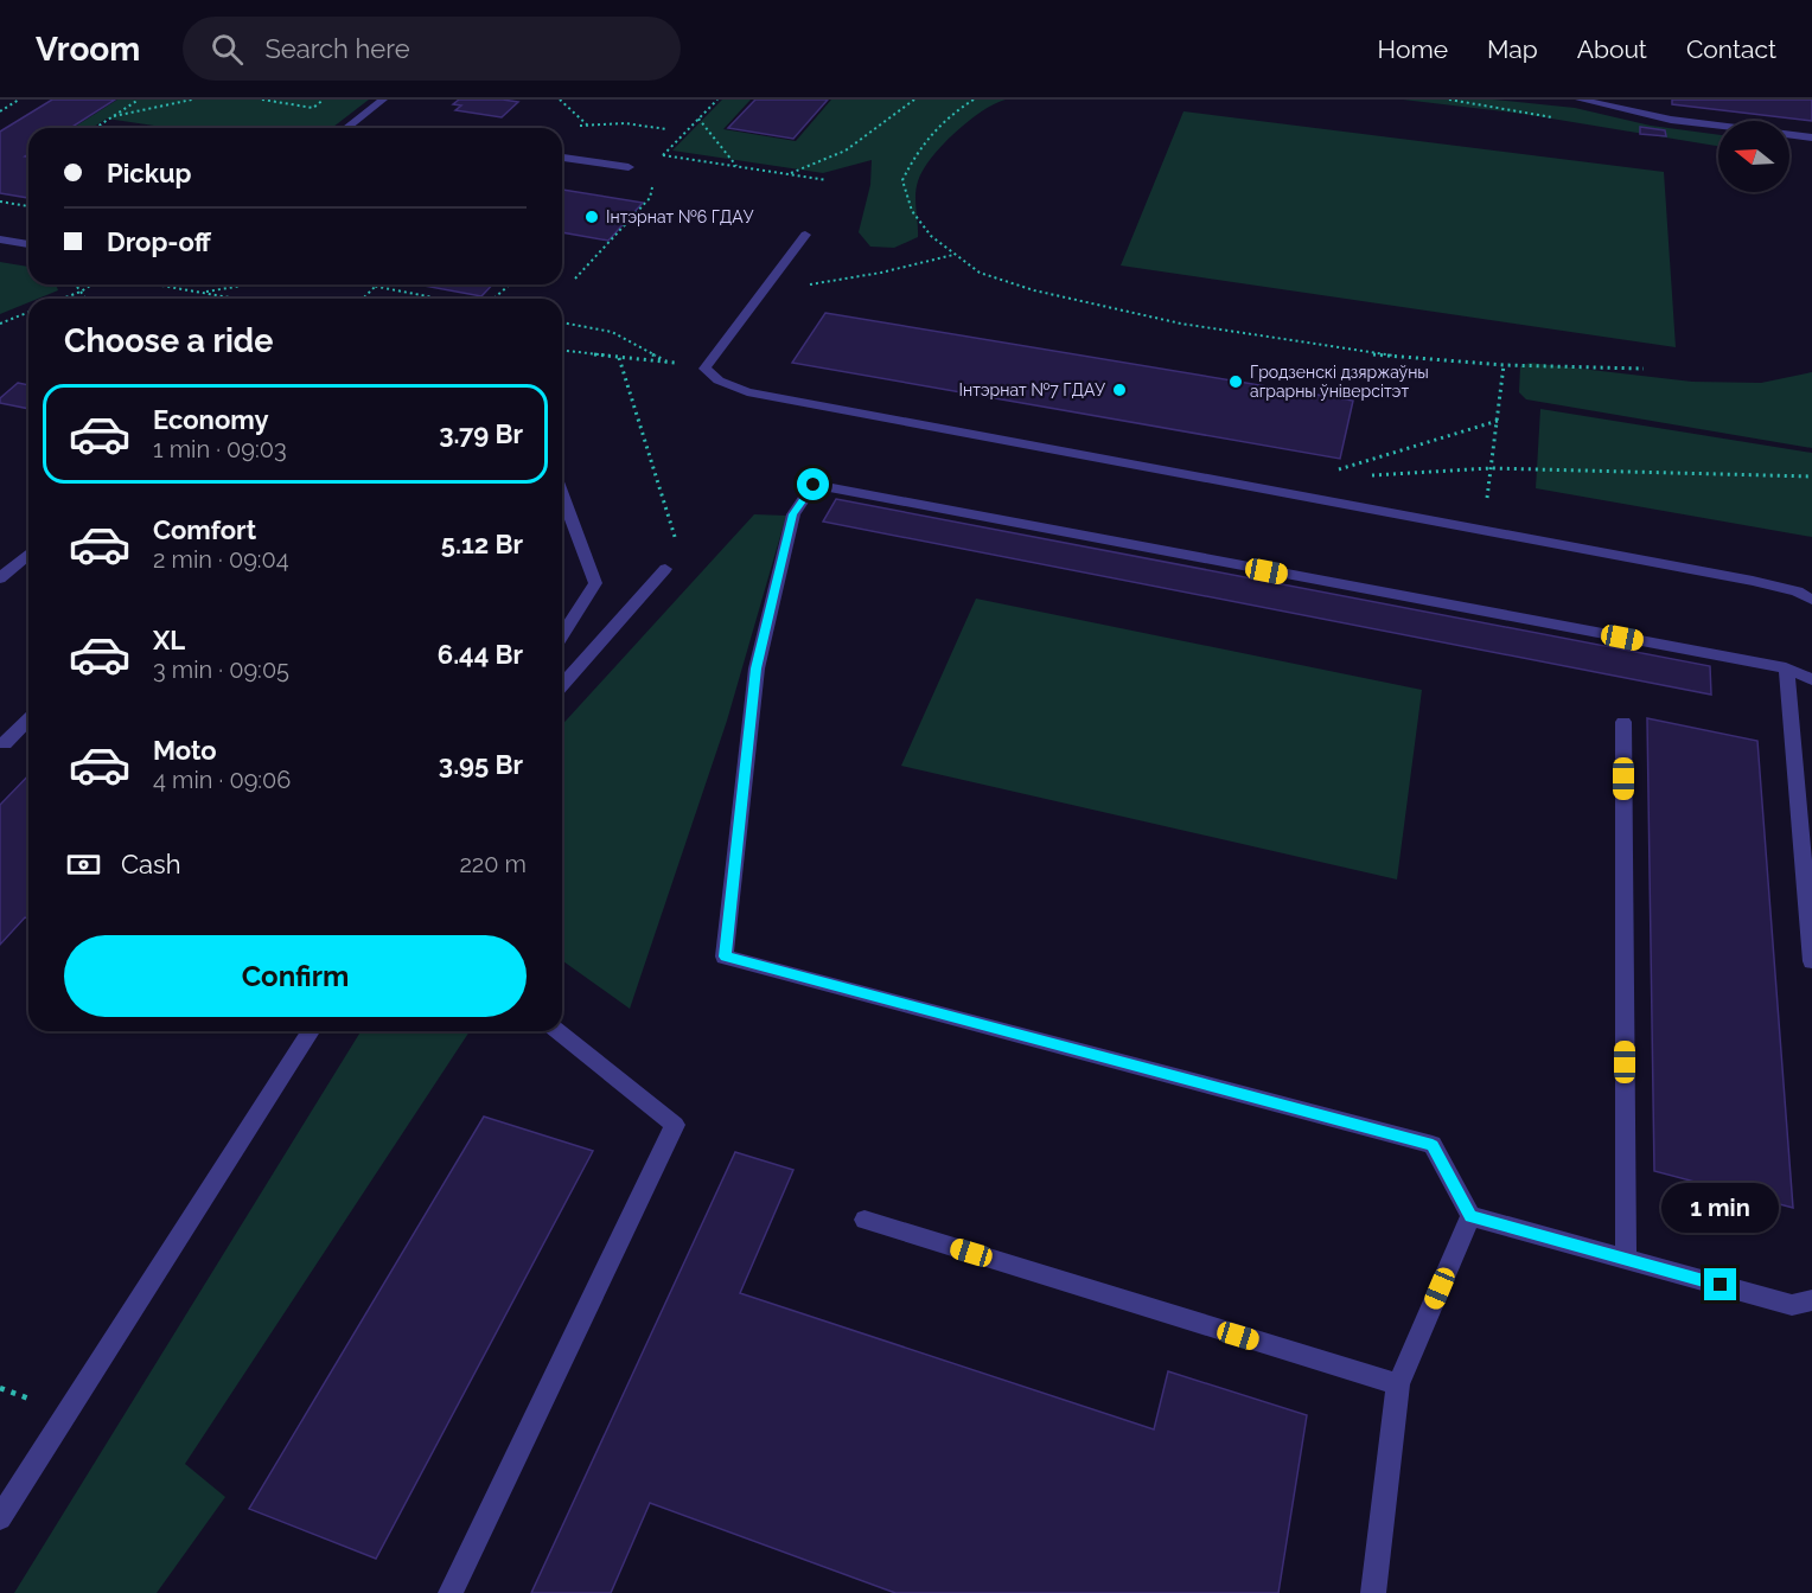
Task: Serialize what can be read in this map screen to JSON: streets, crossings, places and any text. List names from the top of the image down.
{
  "places": ["Інтэрнат №6 ГДАУ", "Гродзенскі дзяржаўны аграрны ўніверсітэт", "Інтэрнат №7 ГДАУ"],
  "north": "left",
  "page": {
    "header": "Vroom",
    "search": "Search here",
    "nav": [
      "Home",
      "Map",
      "About",
      "Contact"
    ],
    "banner": ["Pickup", "Drop-off"],
    "heading": "Choose a ride",
    "list": [
      {
        "name": "Economy",
        "note": "1 min · 09:03",
        "value": "3.79 Br"
      },
      {
        "name": "Comfort",
        "note": "2 min · 09:04",
        "value": "5.12 Br"
      },
      {
        "name": "XL",
        "note": "3 min · 09:05",
        "value": "6.44 Br"
      },
      {
        "name": "Moto",
        "note": "4 min · 09:06",
        "value": "3.95 Br"
      }
    ],
    "pay": ["Cash", "220 m"],
    "buttons": "Confirm",
    "bubble": "1 min"
  }
}
